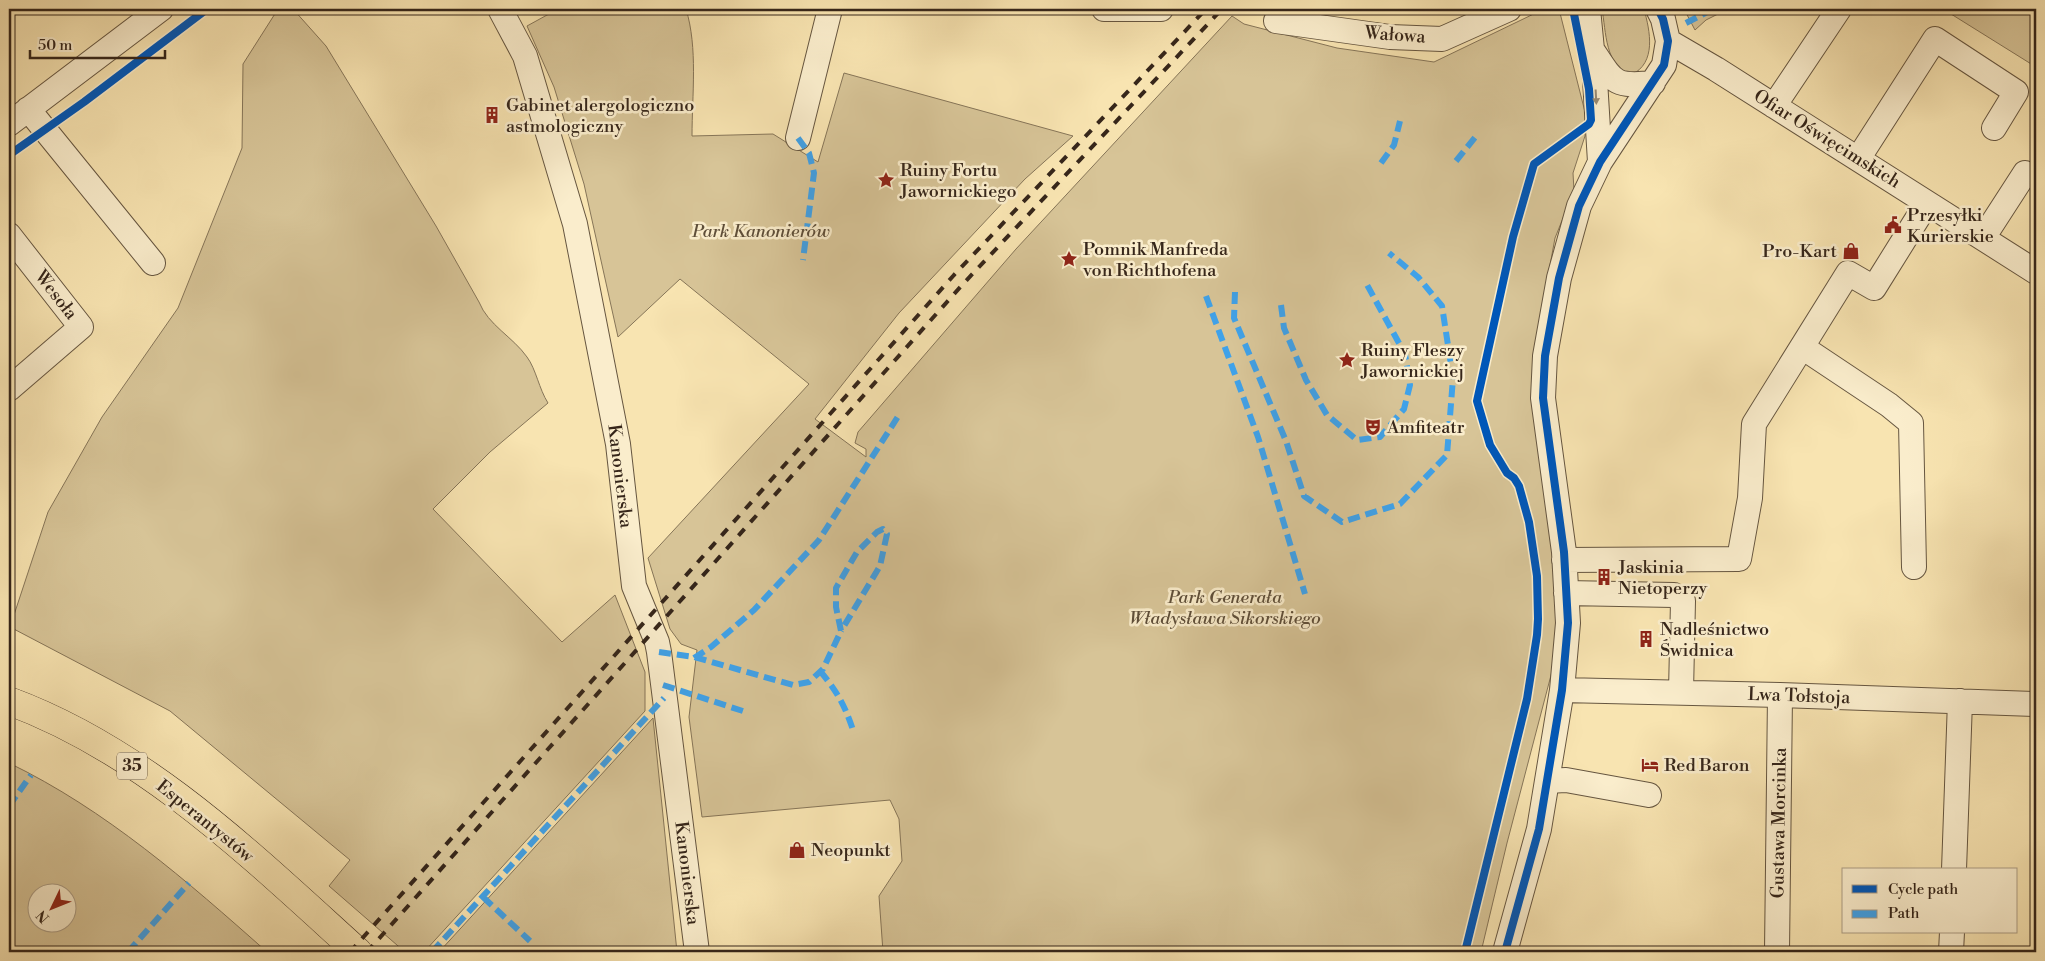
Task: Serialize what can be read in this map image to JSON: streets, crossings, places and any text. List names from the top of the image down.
{
  "streets": {
    "main road": ["35", "Esperantystów"],
    "street": [
      "Wałowa",
      "Ofiar Oświęcimskich",
      "Wesoła",
      "Kanonierska",
      "Lwa Tołstoja",
      "Gustawa Morcinka"
    ]
  },
  "crossings": [
    ["Lwa Tołstoja", "Gustawa Morcinka"]
  ],
  "parks": ["Park Kanonierów", "Park Generała Władysława Sikorskiego"],
  "places": {
    "building": ["Gabinet alergologiczno astmologiczny", "Jaskinia Nietoperzy", "Nadleśnictwo Świdnica"],
    "place": ["Ruiny Fortu Jawornickiego", "Pomnik Manfreda von Richthofena", "Ruiny Fleszy Jawornickiej"],
    "public building": ["Przesyłki Kurierskie"],
    "shop": ["Pro-Kart", "Neopunkt"],
    "theatre": ["Amfiteatr"],
    "hotel": ["Red Baron"]
  },
  "legend": ["Cycle path", "Path"],
  "scale_bar": "50 m",
  "north": "bottom left"
}
